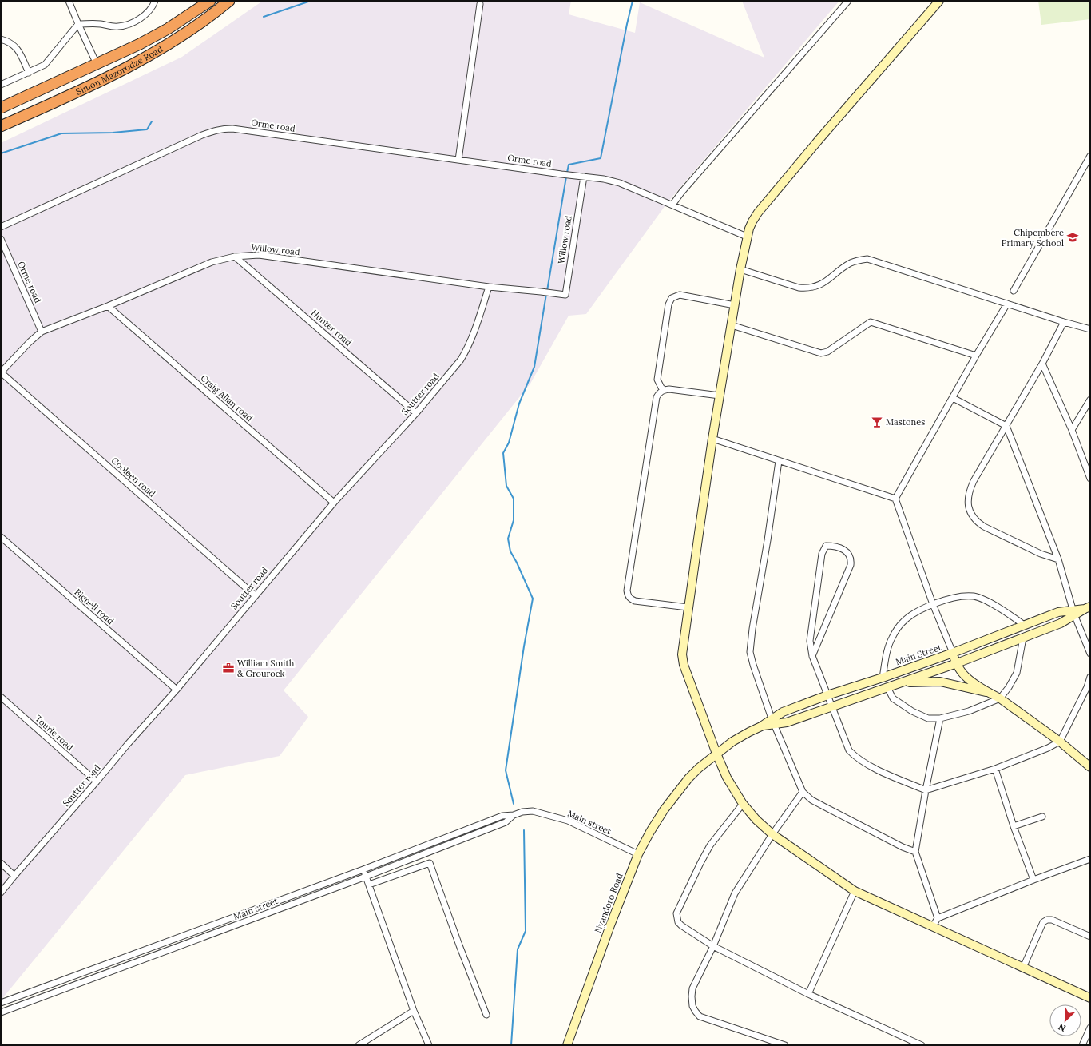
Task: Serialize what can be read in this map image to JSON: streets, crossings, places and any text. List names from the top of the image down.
{
  "streets": {
    "highway": ["Simon Mazorodze Road"],
    "street": [
      "Orme road",
      "Willow road",
      "Hunter road",
      "Soutter road",
      "Craig Allan road",
      "Cooleen road",
      "Bignell road",
      "Main Street",
      "Tourle road",
      "Main street",
      "Nyandoro Road"
    ]
  },
  "crossings": [
    ["Orme road", "Willow road"],
    ["Willow road", "Hunter road"],
    ["Willow road", "Soutter road"],
    ["Willow road", "Craig Allan road"],
    ["Willow road", "Cooleen road"],
    ["Hunter road", "Soutter road"],
    ["Soutter road", "Craig Allan road"],
    ["Soutter road", "Cooleen road"],
    ["Soutter road", "Bignell road"],
    ["Soutter road", "Tourle road"],
    ["Main Street", "Nyandoro Road"],
    ["Main street", "Nyandoro Road"]
  ],
  "places": {
    "school or university": ["Chipembere Primary School"],
    "bar": ["Mastones"],
    "office": ["William Smith & Grourock"]
  },
  "north": "bottom left"
}
